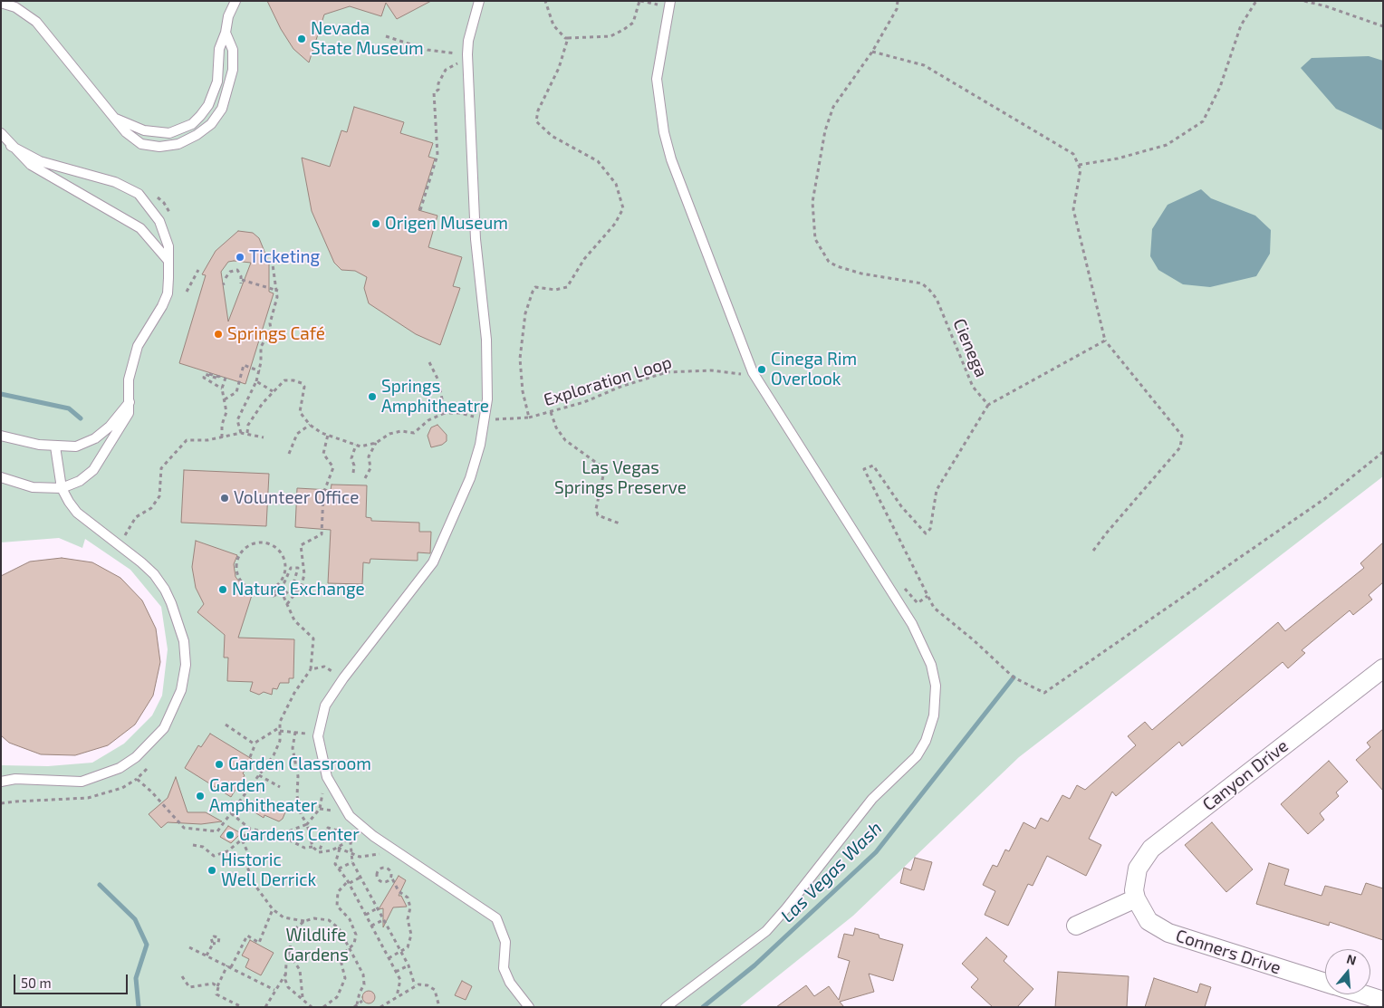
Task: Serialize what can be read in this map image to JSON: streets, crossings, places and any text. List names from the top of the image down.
{
  "streets": {
    "street": ["Canyon Drive", "Conners Drive"],
    "path": ["Cienega", "Exploration Loop"]
  },
  "crossings": [
    ["Canyon Drive", "Conners Drive"]
  ],
  "water": ["Las Vegas Wash"],
  "parks": ["Las Vegas Springs Preserve", "Wildlife Gardens"],
  "places": [
    "Nevada State Museum",
    "Origen Museum",
    "Ticketing",
    "Springs Café",
    "Cinega Rim Overlook",
    "Springs Amphitheatre",
    "Volunteer Office",
    "Nature Exchange",
    "Garden Classroom",
    "Garden Amphitheater",
    "Gardens Center",
    "Historic Well Derrick"
  ],
  "scale_bar": "50 m",
  "north": "top"
}
